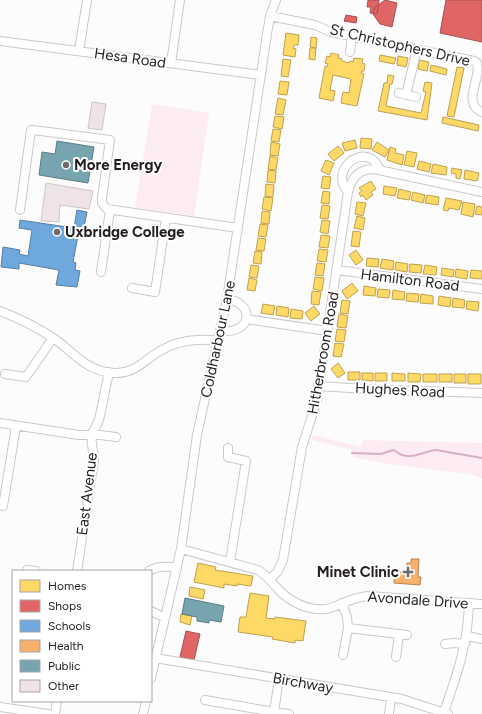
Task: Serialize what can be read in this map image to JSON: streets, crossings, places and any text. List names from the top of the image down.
{
  "streets": {
    "street": [
      "St Christophers Drive",
      "Hesa Road",
      "Hamilton Road",
      "Coldharbour Lane",
      "Hitherbroom Road",
      "Hughes Road",
      "East Avenue",
      "Avondale Drive",
      "Birchway"
    ]
  },
  "crossings": [
    ["St Christophers Drive", "Coldharbour Lane"],
    ["Hesa Road", "Coldharbour Lane"],
    ["Hamilton Road", "Hitherbroom Road"],
    ["Coldharbour Lane", "Avondale Drive"],
    ["Coldharbour Lane", "Birchway"],
    ["Hitherbroom Road", "Hughes Road"],
    ["Hitherbroom Road", "Avondale Drive"]
  ],
  "places": {
    "other": ["More Energy", "Uxbridge College"],
    "health": ["Minet Clinic"]
  },
  "legend": [
    "Homes",
    "Shops",
    "Schools",
    "Health",
    "Public",
    "Other"
  ]
}
